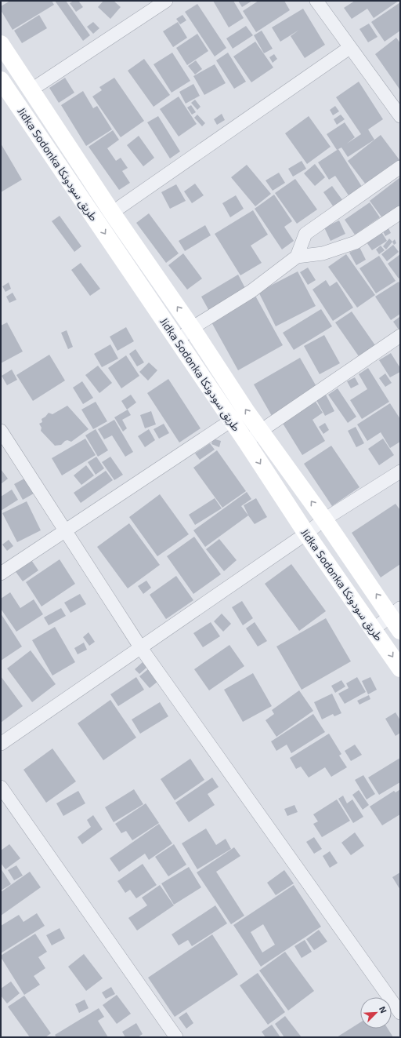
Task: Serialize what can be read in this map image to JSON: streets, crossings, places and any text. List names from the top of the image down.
{
  "streets": {
    "main road": ["Jidka Sodonka طريق سودونكا"]
  },
  "north": "top right"
}
